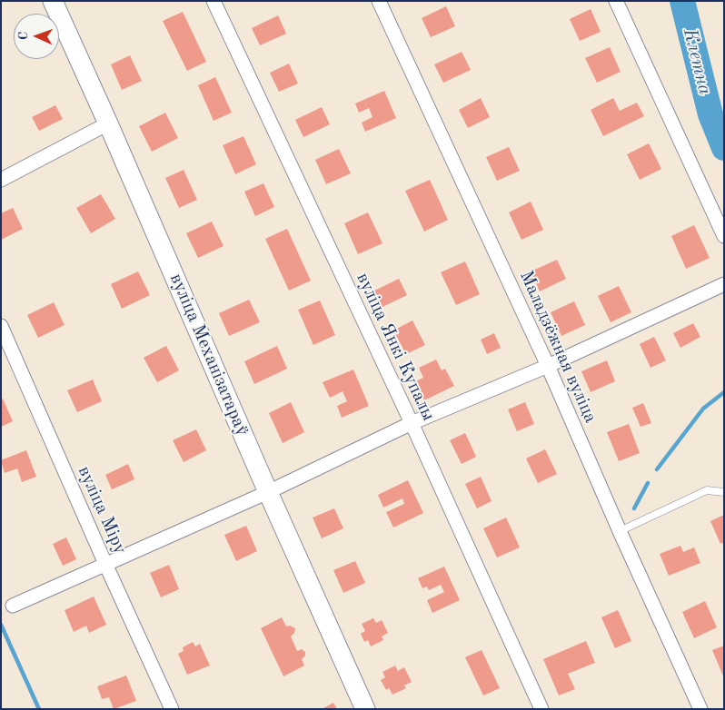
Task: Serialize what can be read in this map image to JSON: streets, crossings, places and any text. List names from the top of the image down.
{
  "streets": {
    "street": [
      "вуліца Янкі Купалы",
      "Маладзёжная вуліца",
      "вуліца Механізатараў",
      "вуліца Міру"
    ]
  },
  "water": ["Клетна"],
  "north": "left"
}
